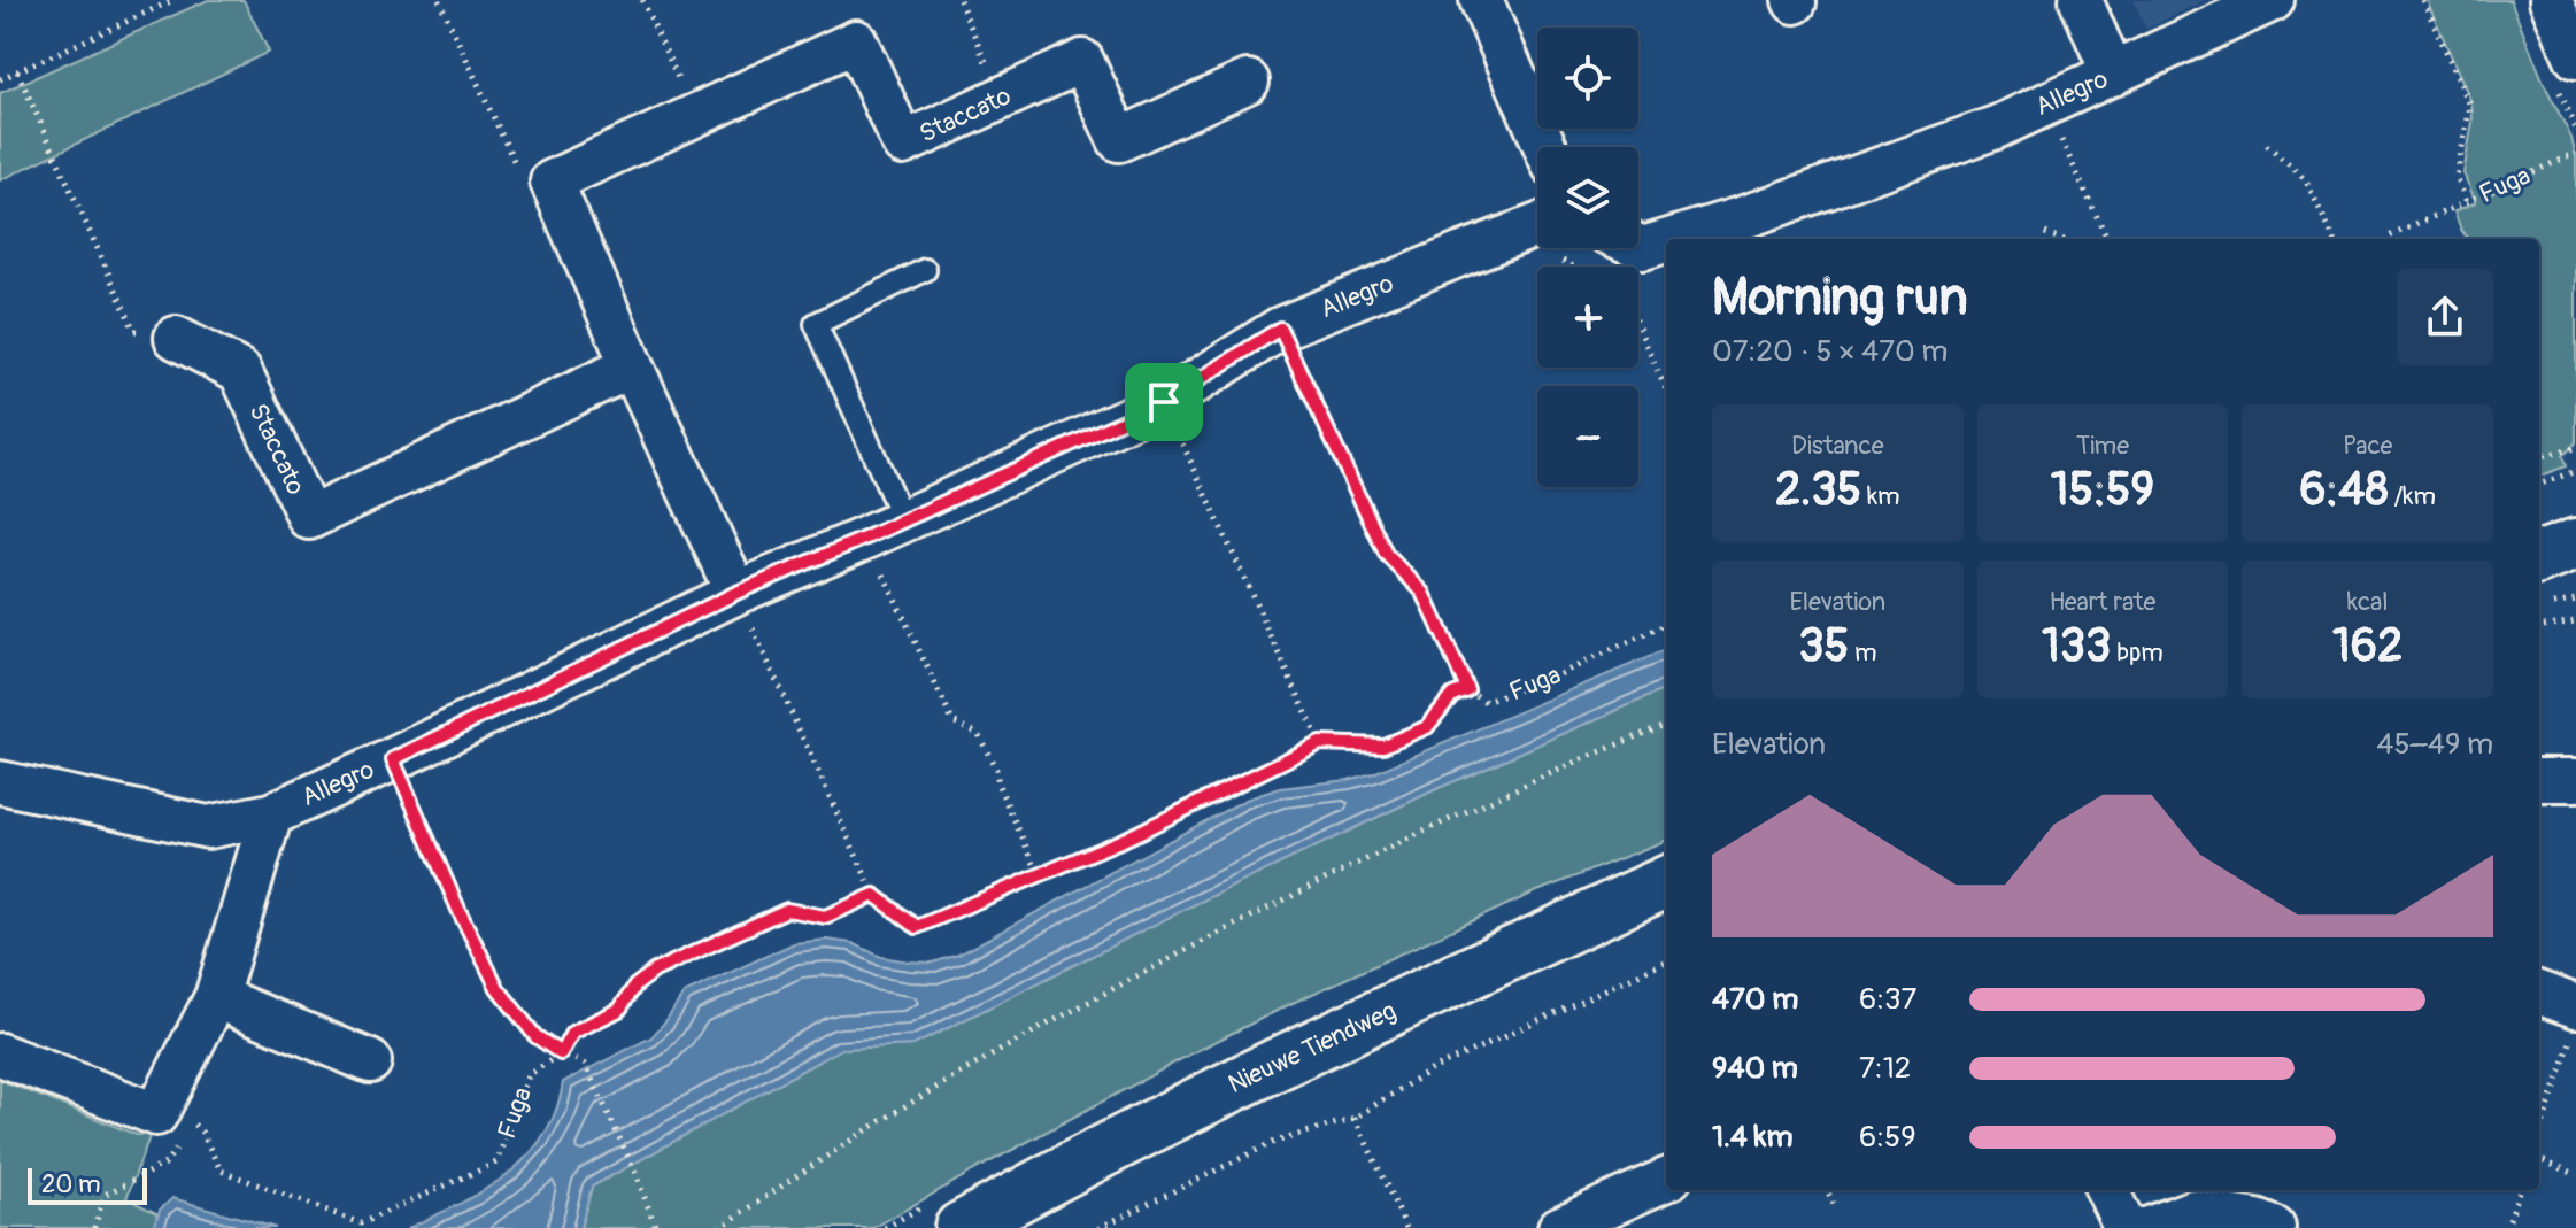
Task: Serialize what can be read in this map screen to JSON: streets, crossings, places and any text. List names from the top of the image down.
{
  "streets": {
    "street": ["Allegro", "Staccato", "Nieuwe Tiendweg"],
    "path": ["Fuga"]
  },
  "scale_bar": "20 m",
  "page": {
    "map_buttons": ["+", "−"],
    "heading": ["Morning run", "07:20 · 5 × 470 m"],
    "stats": [
      ["Distance", "2.35 km"],
      ["Time", "15:59"],
      ["Pace", "6:48 /km"],
      ["Elevation", "35 m"],
      ["Heart rate", "133 bpm"],
      ["kcal", "162"]
    ],
    "chart": ["Elevation", "45–49 m"],
    "list": [
      {
        "name": "470 m",
        "note": "6:37"
      },
      {
        "name": "940 m",
        "note": "7:12"
      },
      {
        "name": "1.4 km",
        "note": "6:59"
      }
    ],
    "scale": "20 m"
  }
}
